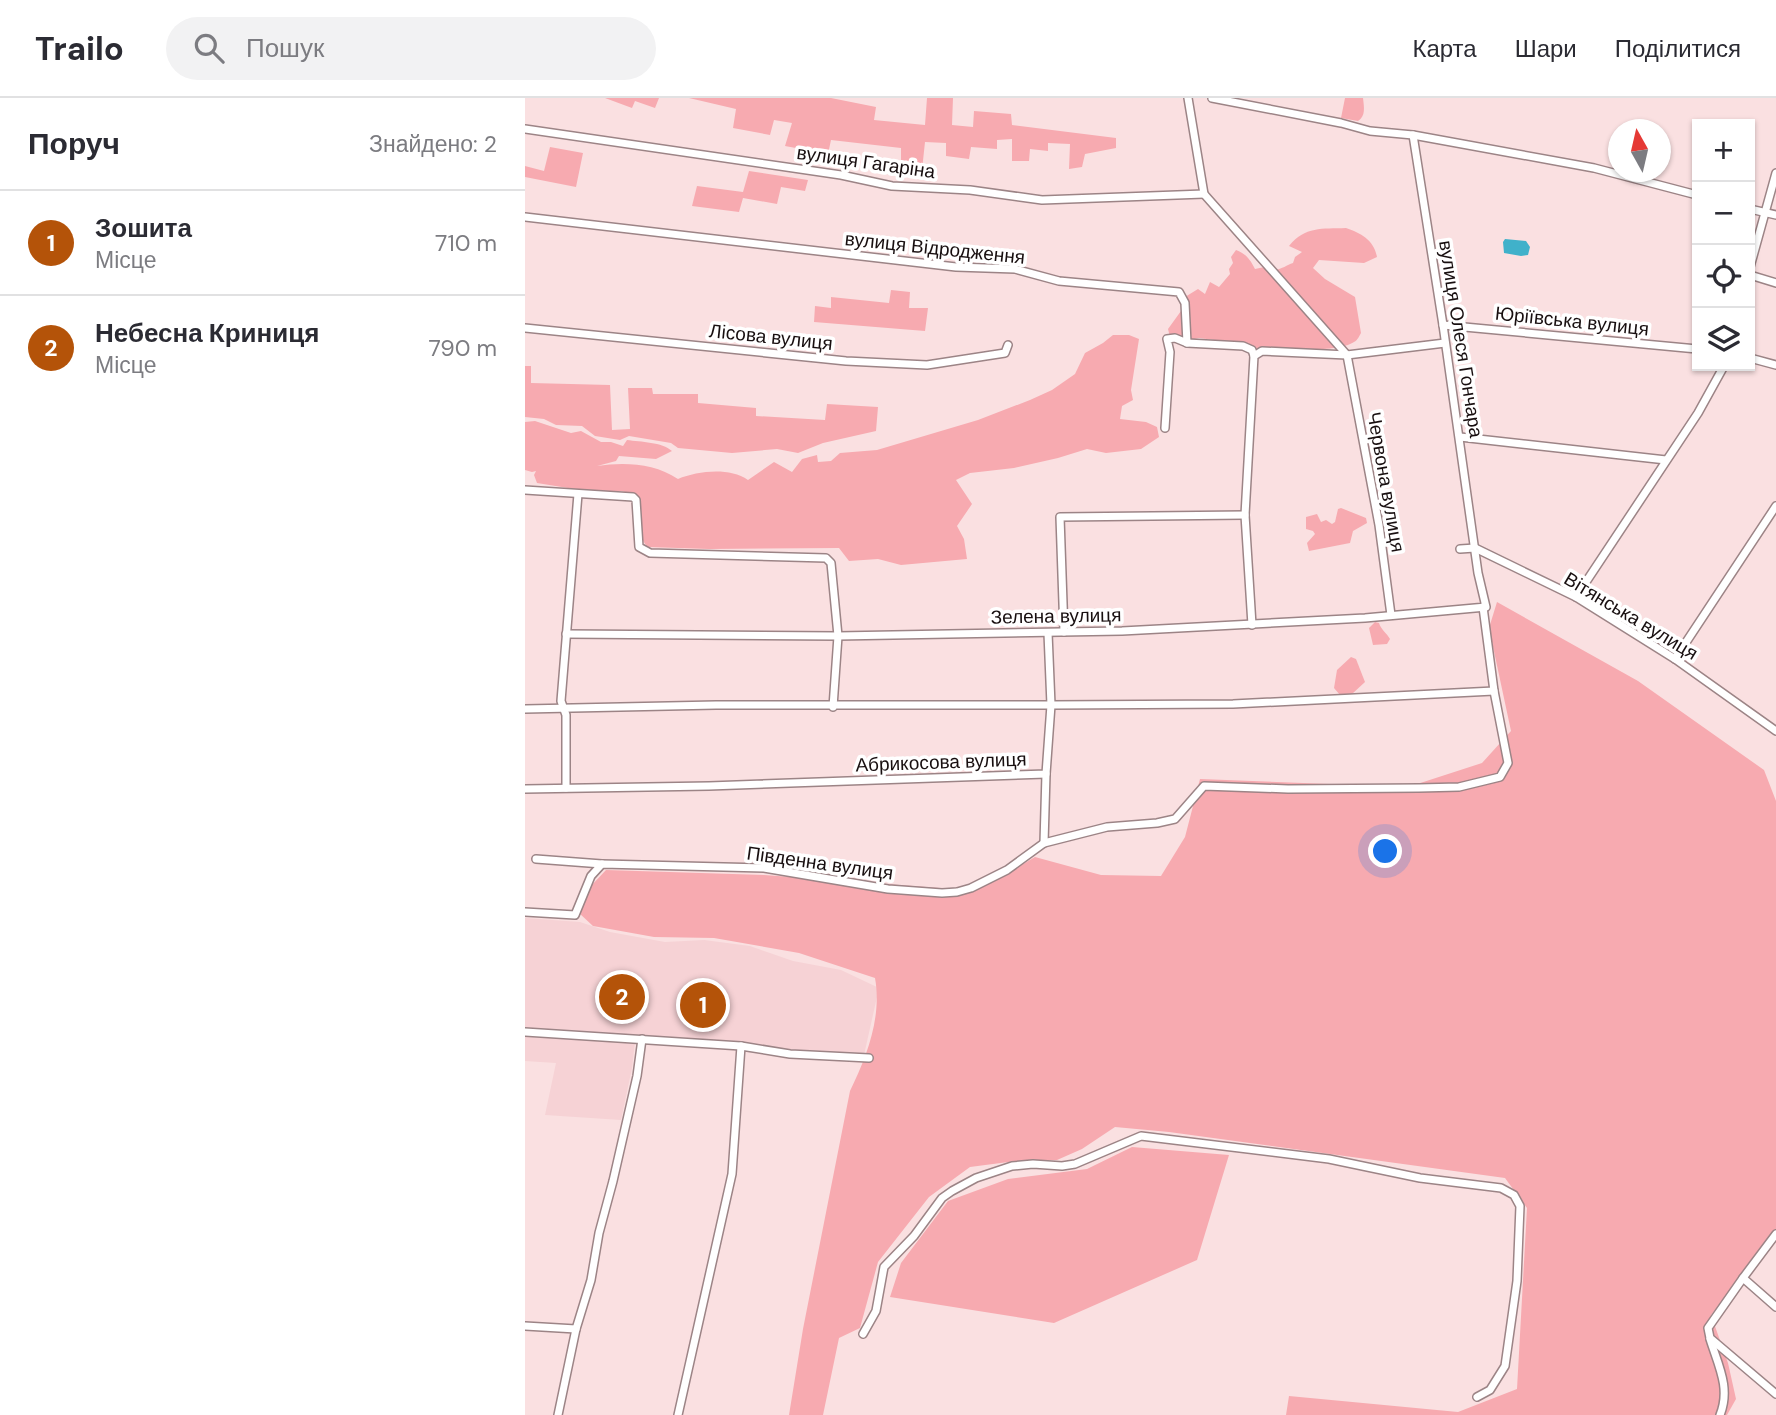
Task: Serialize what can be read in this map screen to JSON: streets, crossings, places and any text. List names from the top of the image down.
{
  "streets": {
    "street": [
      "вулиця Гагаріна",
      "вулиця Відродження",
      "Юріївська вулиця",
      "Лісова вулиця",
      "вулиця Олеся Гончара",
      "Червона вулиця",
      "Зелена вулиця",
      "Вітянська вулиця",
      "Абрикосова вулиця",
      "Південна вулиця"
    ]
  },
  "crossings": [
    ["Юріївська вулиця", "вулиця Олеся Гончара"],
    ["вулиця Олеся Гончара", "Вітянська вулиця"],
    ["Червона вулиця", "Зелена вулиця"],
    ["Зелена вулиця", "Абрикосова вулиця"]
  ],
  "north": "top",
  "page": {
    "header": "Trailo",
    "search": "Пошук",
    "nav": ["Карта", "Шари", "Поділитися"],
    "heading": ["Поруч", "Знайдено: 2"],
    "map_buttons": ["+", "−"],
    "list": [
      {
        "mark": "1",
        "name": "Зошита",
        "note": "Місце",
        "value": "710 m"
      },
      {
        "mark": "2",
        "name": "Небесна Криниця",
        "note": "Місце",
        "value": "790 m"
      }
    ],
    "pins": ["2", "1"]
  }
}
